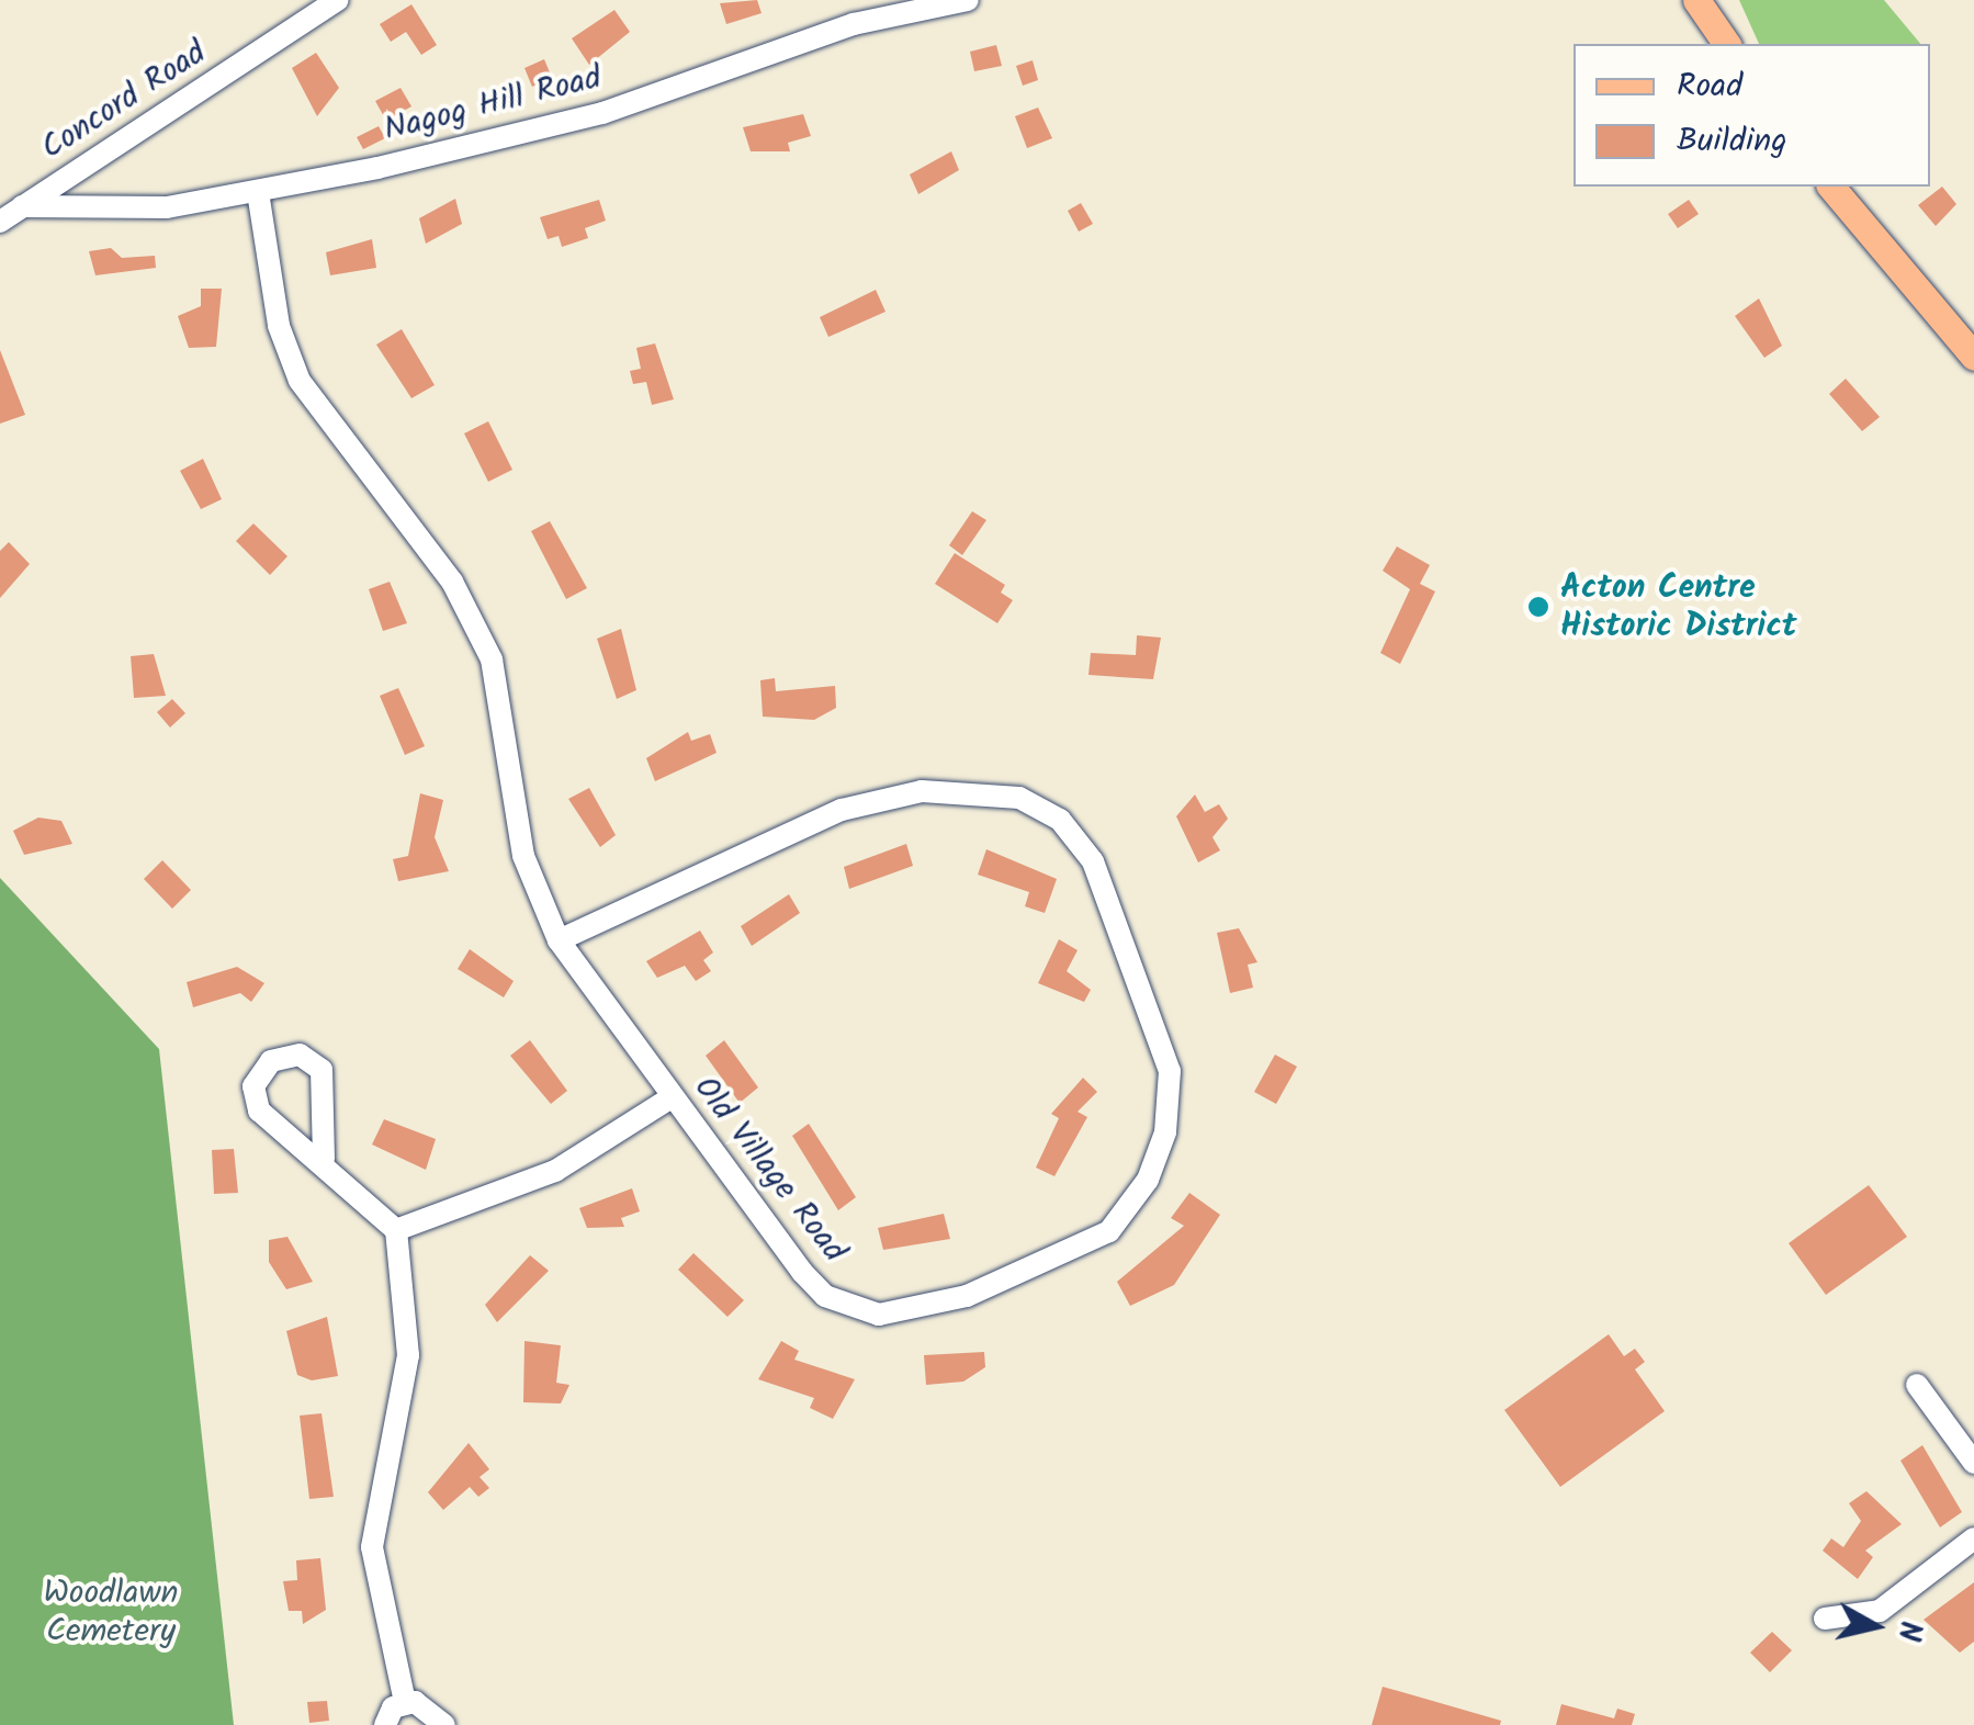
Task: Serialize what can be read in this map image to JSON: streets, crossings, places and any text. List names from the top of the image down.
{
  "streets": {
    "street": ["Concord Road", "Nagog Hill Road", "Old Village Road"]
  },
  "crossings": [
    ["Concord Road", "Nagog Hill Road"],
    ["Nagog Hill Road", "Old Village Road"]
  ],
  "parks": ["Woodlawn Cemetery"],
  "places": ["Acton Centre Historic District"],
  "legend": ["Road", "Building"],
  "north": "right"
}
